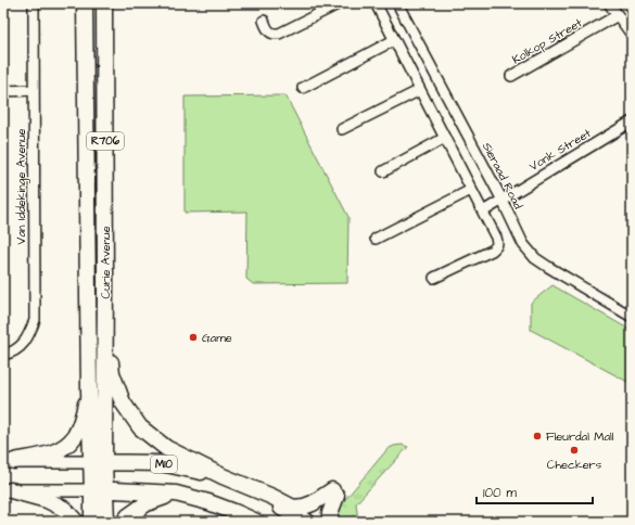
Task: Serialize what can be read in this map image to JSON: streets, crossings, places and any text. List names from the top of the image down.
{
  "streets": {
    "main road": ["R706", "Curie Avenue", "M10"],
    "street": [
      "Kolkop Street",
      "Vonk Street",
      "Sieraad Road",
      "Van Iddekinge Avenue"
    ]
  },
  "crossings": [
    ["Vonk Street", "Sieraad Road"],
    ["Curie Avenue", "M10"]
  ],
  "places": ["Game", "Fleurdal Mall", "Checkers"],
  "scale_bar": "100 m"
}
